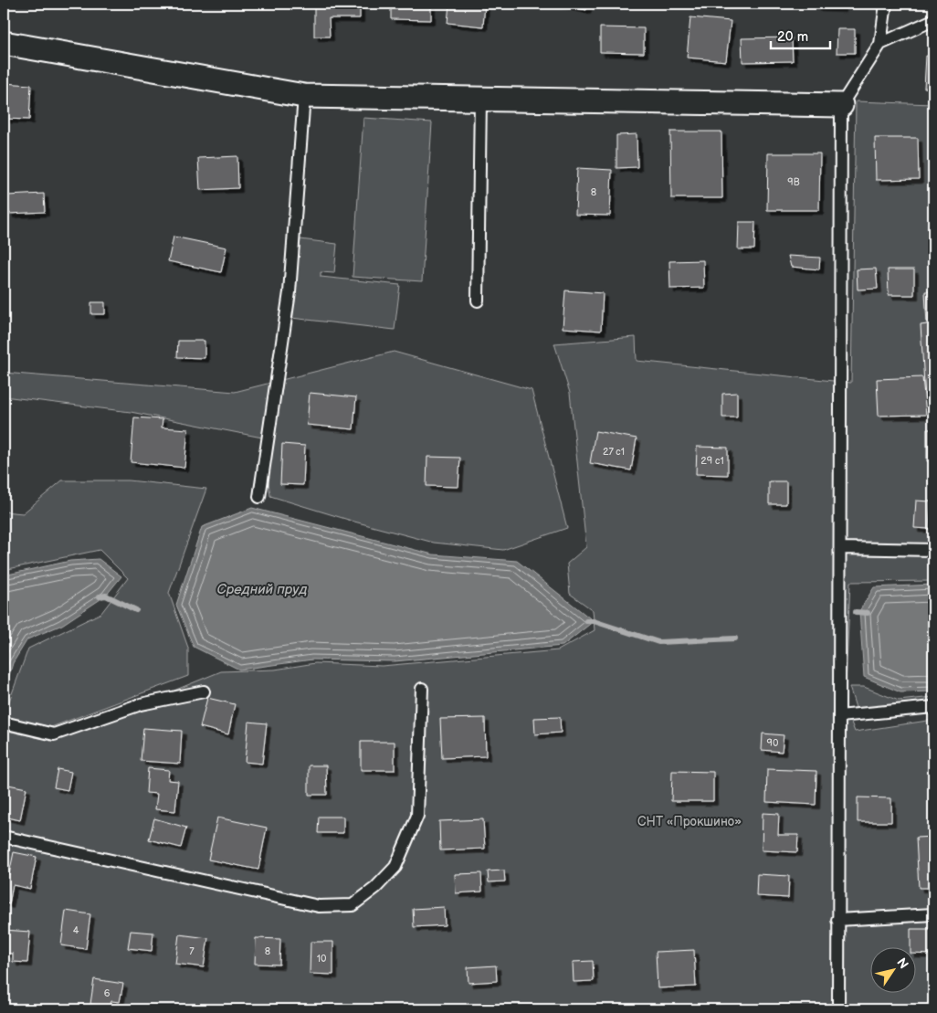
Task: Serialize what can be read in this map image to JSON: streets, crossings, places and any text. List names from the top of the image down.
{
  "water": ["Средний пруд"],
  "parks": ["СНТ «Прокшино»"],
  "house_numbers": [
    "9В",
    "8",
    "27 с1",
    "29 с1",
    "90",
    "4",
    "7",
    "8",
    "10",
    "6"
  ],
  "scale_bar": "20 m",
  "north": "top right"
}
